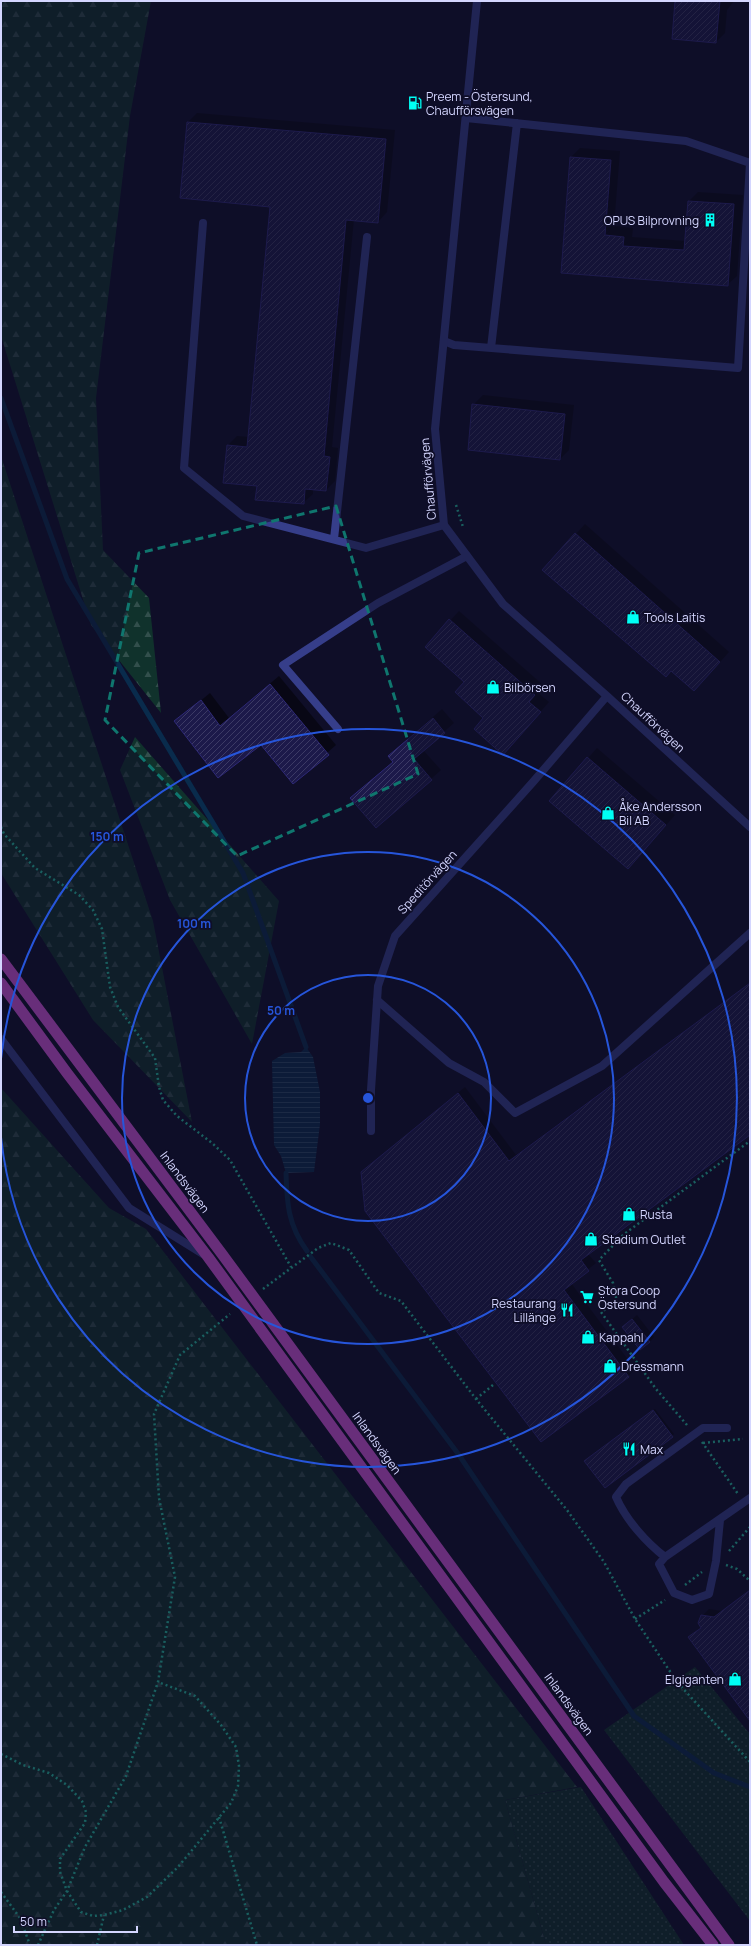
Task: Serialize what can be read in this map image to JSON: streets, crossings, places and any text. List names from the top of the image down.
{
  "streets": {
    "highway": ["Inlandsvägen"],
    "street": ["Chaufförvägen", "Speditörvägen"]
  },
  "crossings": [
    ["Chaufförvägen", "Speditörvägen"]
  ],
  "places": {
    "fuel station": ["Preem - Östersund, Chaufförsvägen"],
    "building": ["OPUS Bilprovning"],
    "shop": [
      "Tools Laitis",
      "Bilbörsen",
      "Åke Andersson Bil AB",
      "Rusta",
      "Stadium Outlet",
      "Kappahl",
      "Dressmann",
      "Elgiganten"
    ],
    "supermarket": ["Stora Coop Östersund"],
    "restaurant": ["Restaurang Lillänge", "Max"]
  },
  "scale_bar": "50 m",
  "rings": ["150 m", "100 m", "50 m"]
}
